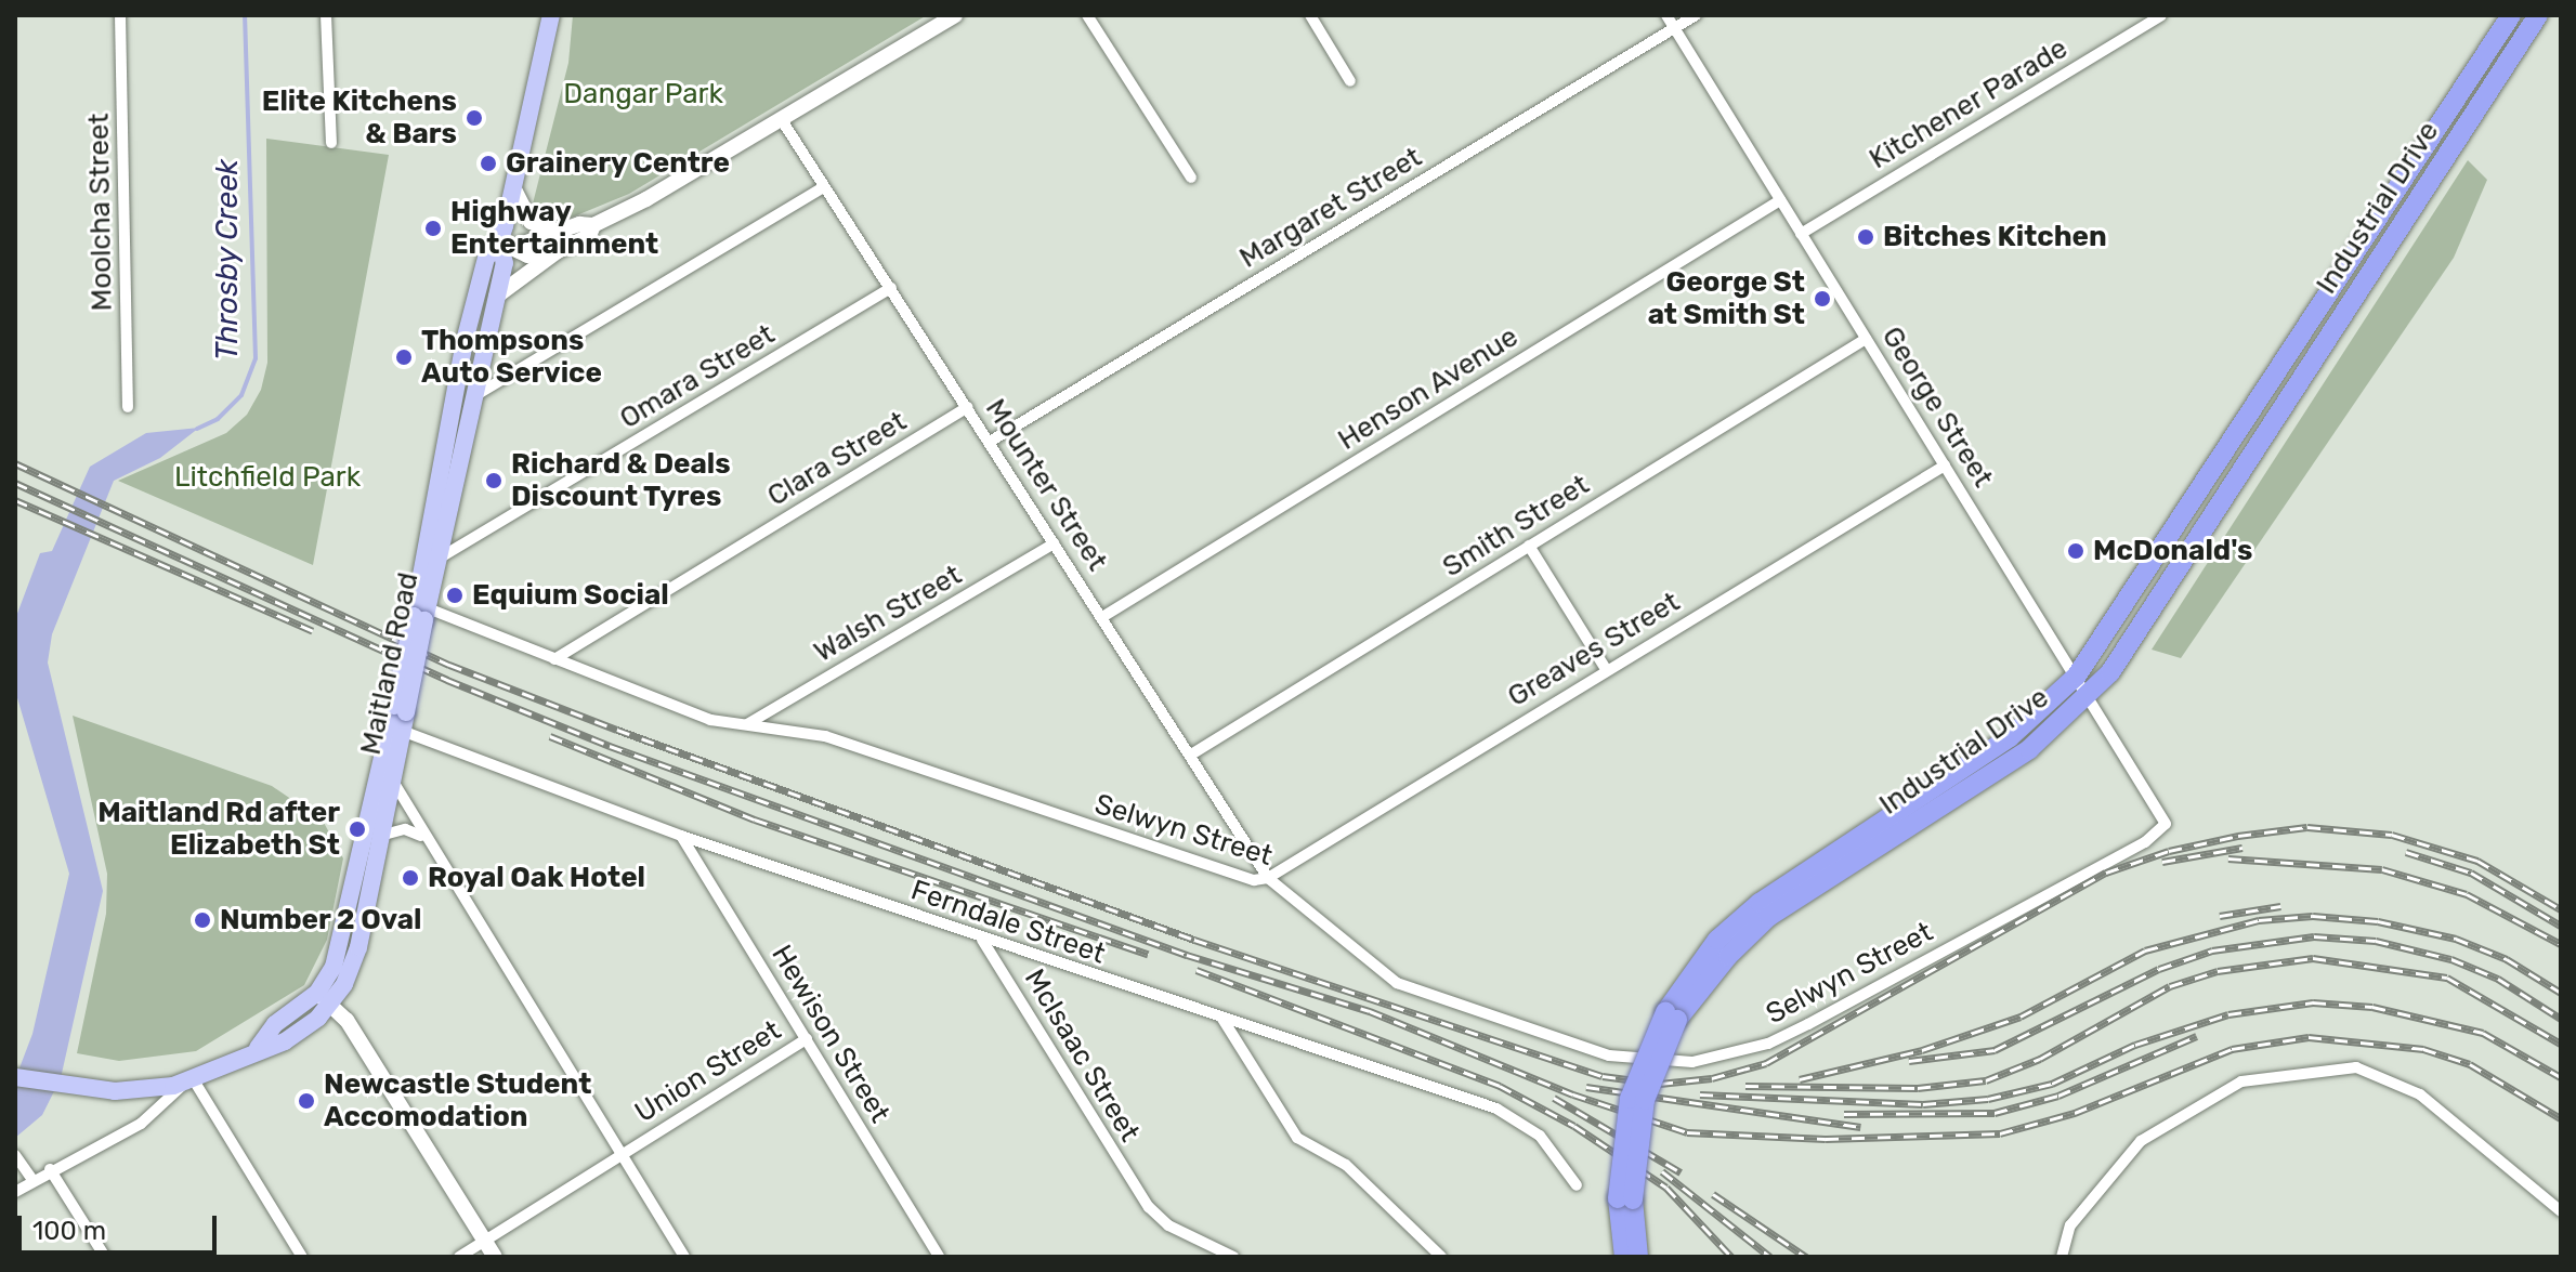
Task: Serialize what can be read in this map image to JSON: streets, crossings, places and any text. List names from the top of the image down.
{
  "streets": {
    "highway": ["Industrial Drive"],
    "main road": ["Maitland Road"],
    "street": [
      "Kitchener Parade",
      "Margaret Street",
      "Moolcha Street",
      "Omara Street",
      "Henson Avenue",
      "George Street",
      "Clara Street",
      "Mounter Street",
      "Smith Street",
      "Walsh Street",
      "Greaves Street",
      "Selwyn Street",
      "Ferndale Street",
      "Hewison Street",
      "McIsaac Street",
      "Union Street"
    ]
  },
  "crossings": [
    ["Kitchener Parade", "George Street"],
    ["Margaret Street", "George Street"],
    ["Margaret Street", "Mounter Street"],
    ["Industrial Drive", "George Street"],
    ["Omara Street", "Mounter Street"],
    ["Omara Street", "Maitland Road"],
    ["Henson Avenue", "George Street"],
    ["Henson Avenue", "Mounter Street"],
    ["George Street", "Smith Street"],
    ["George Street", "Greaves Street"],
    ["George Street", "Selwyn Street"],
    ["Clara Street", "Mounter Street"],
    ["Clara Street", "Selwyn Street"],
    ["Mounter Street", "Smith Street"],
    ["Mounter Street", "Walsh Street"],
    ["Mounter Street", "Greaves Street"],
    ["Mounter Street", "Selwyn Street"],
    ["Walsh Street", "Selwyn Street"],
    ["Greaves Street", "Selwyn Street"],
    ["Maitland Road", "Selwyn Street"],
    ["Maitland Road", "Ferndale Street"],
    ["Ferndale Street", "Hewison Street"],
    ["Ferndale Street", "McIsaac Street"],
    ["Hewison Street", "Union Street"]
  ],
  "water": ["Throsby Creek"],
  "parks": ["Dangar Park", "Litchfield Park"],
  "places": [
    "Elite Kitchens & Bars",
    "Grainery Centre",
    "Highway Entertainment",
    "Bitches Kitchen",
    "George St at Smith St",
    "Thompsons Auto Service",
    "Richard & Deals Discount Tyres",
    "McDonald's",
    "Equium Social",
    "Maitland Rd after Elizabeth St",
    "Royal Oak Hotel",
    "Number 2 Oval",
    "Newcastle Student Accomodation"
  ],
  "scale_bar": "100 m"
}
